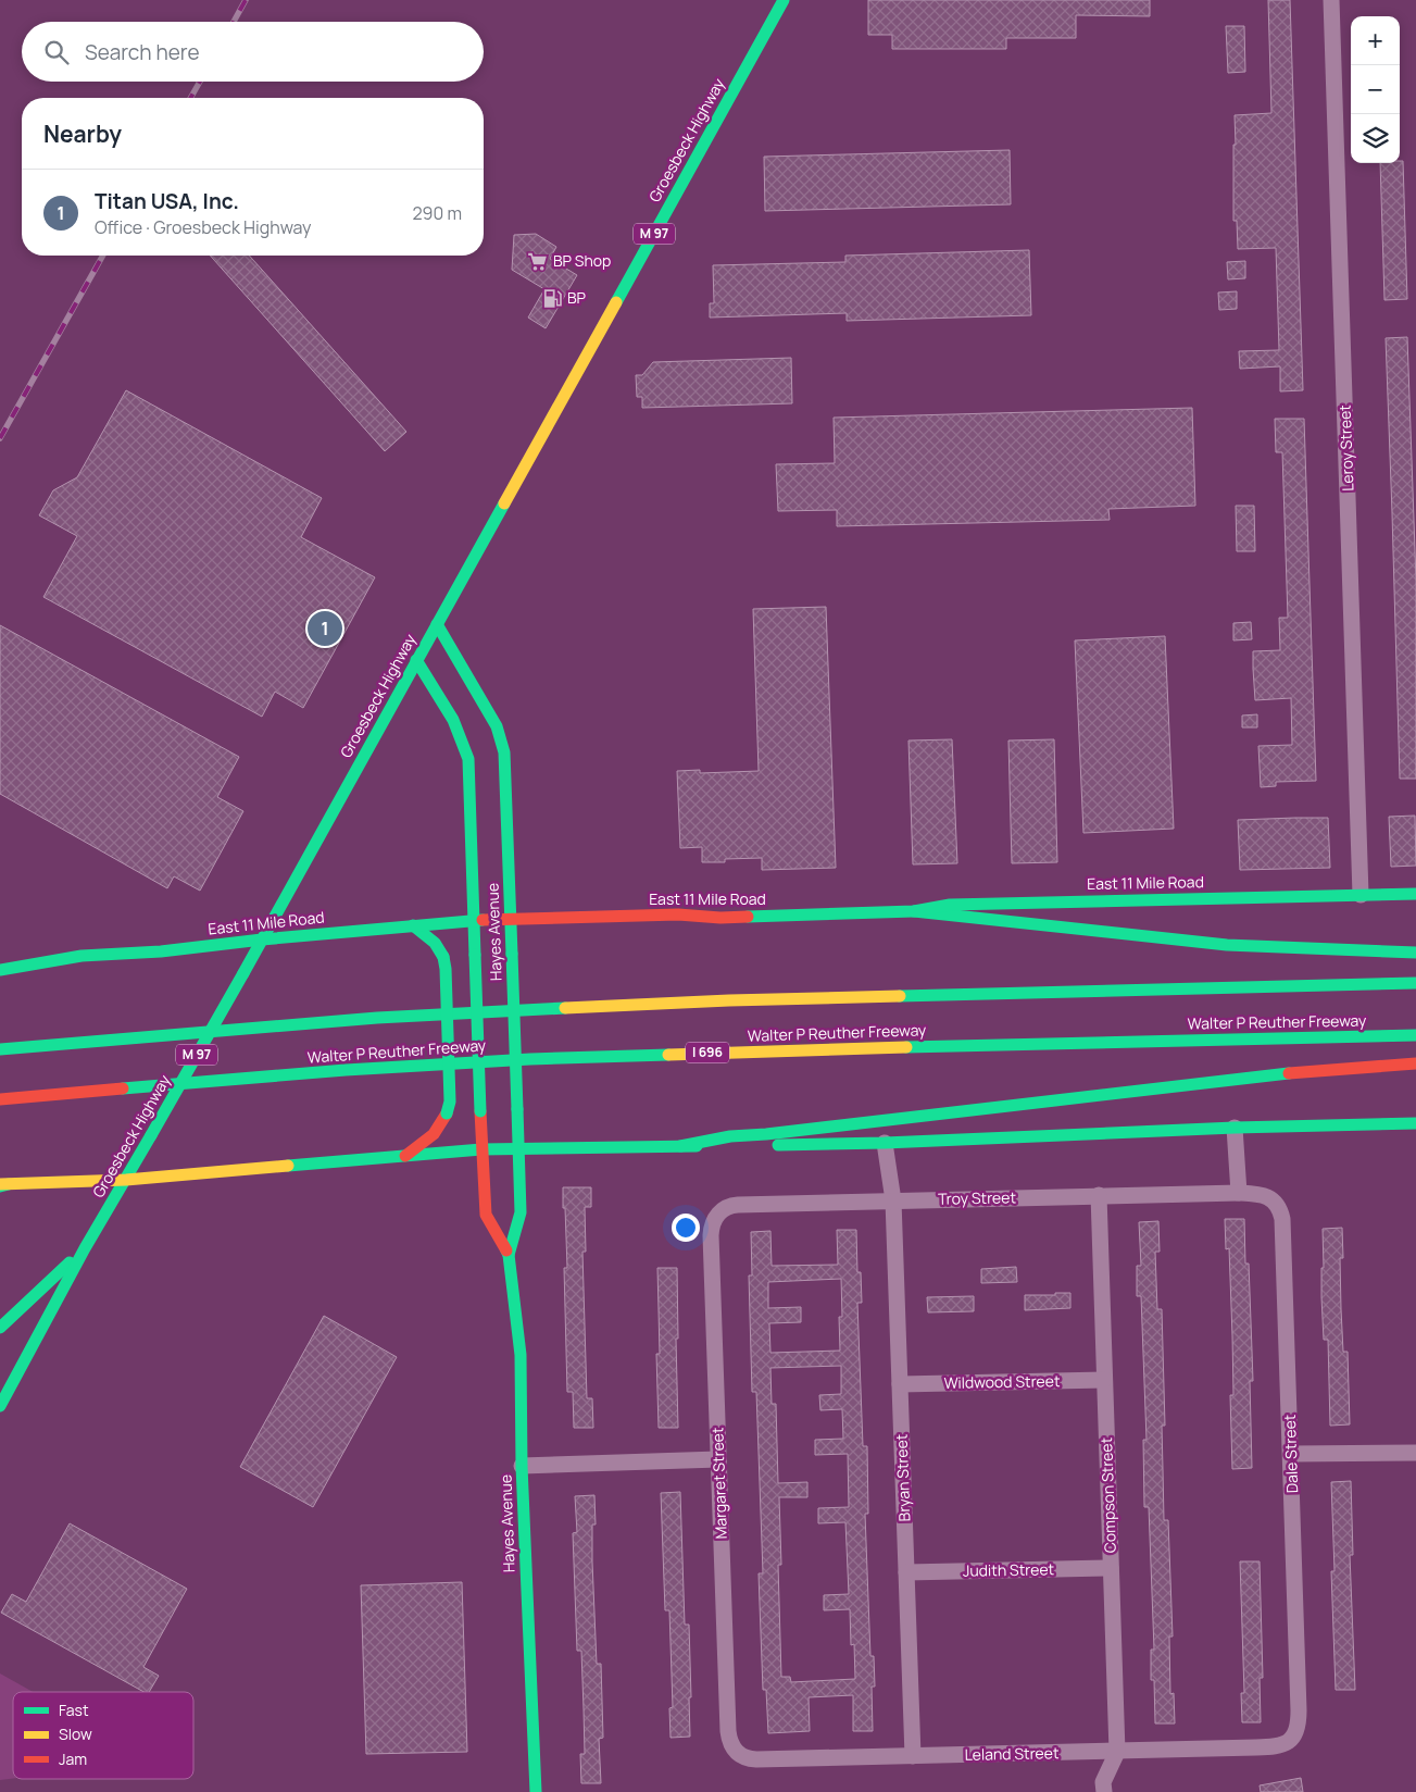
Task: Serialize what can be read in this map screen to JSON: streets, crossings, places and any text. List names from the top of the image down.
{
  "streets": {
    "main road": [
      "Groesbeck Highway",
      "M 97",
      "East 11 Mile Road",
      "Hayes Avenue",
      "Walter P Reuther Freeway",
      "I 696"
    ],
    "street": [
      "Leroy Street",
      "Troy Street",
      "Wildwood Street",
      "Dale Street",
      "Bryan Street",
      "Margaret Street",
      "Compson Street",
      "Judith Street",
      "Leland Street"
    ]
  },
  "crossings": [
    ["Groesbeck Highway", "East 11 Mile Road"],
    ["Groesbeck Highway", "Hayes Avenue"],
    ["Leroy Street", "East 11 Mile Road"],
    ["East 11 Mile Road", "Hayes Avenue"],
    ["Troy Street", "Dale Street"],
    ["Troy Street", "Bryan Street"],
    ["Troy Street", "Margaret Street"],
    ["Troy Street", "Compson Street"],
    ["Wildwood Street", "Bryan Street"],
    ["Wildwood Street", "Compson Street"],
    ["Dale Street", "Leland Street"],
    ["Bryan Street", "Judith Street"],
    ["Bryan Street", "Leland Street"],
    ["Margaret Street", "Leland Street"],
    ["Compson Street", "Judith Street"],
    ["Compson Street", "Leland Street"]
  ],
  "places": {
    "supermarket": ["BP Shop"],
    "fuel station": ["BP"]
  },
  "legend": ["Fast", "Slow", "Jam"],
  "page": {
    "map_buttons": ["+", "−"],
    "search": "Search here",
    "heading": "Nearby",
    "list": [
      {
        "mark": "1",
        "name": "Titan USA, Inc.",
        "note": "Office · Groesbeck Highway",
        "value": "290 m"
      }
    ],
    "pins": "1"
  }
}
